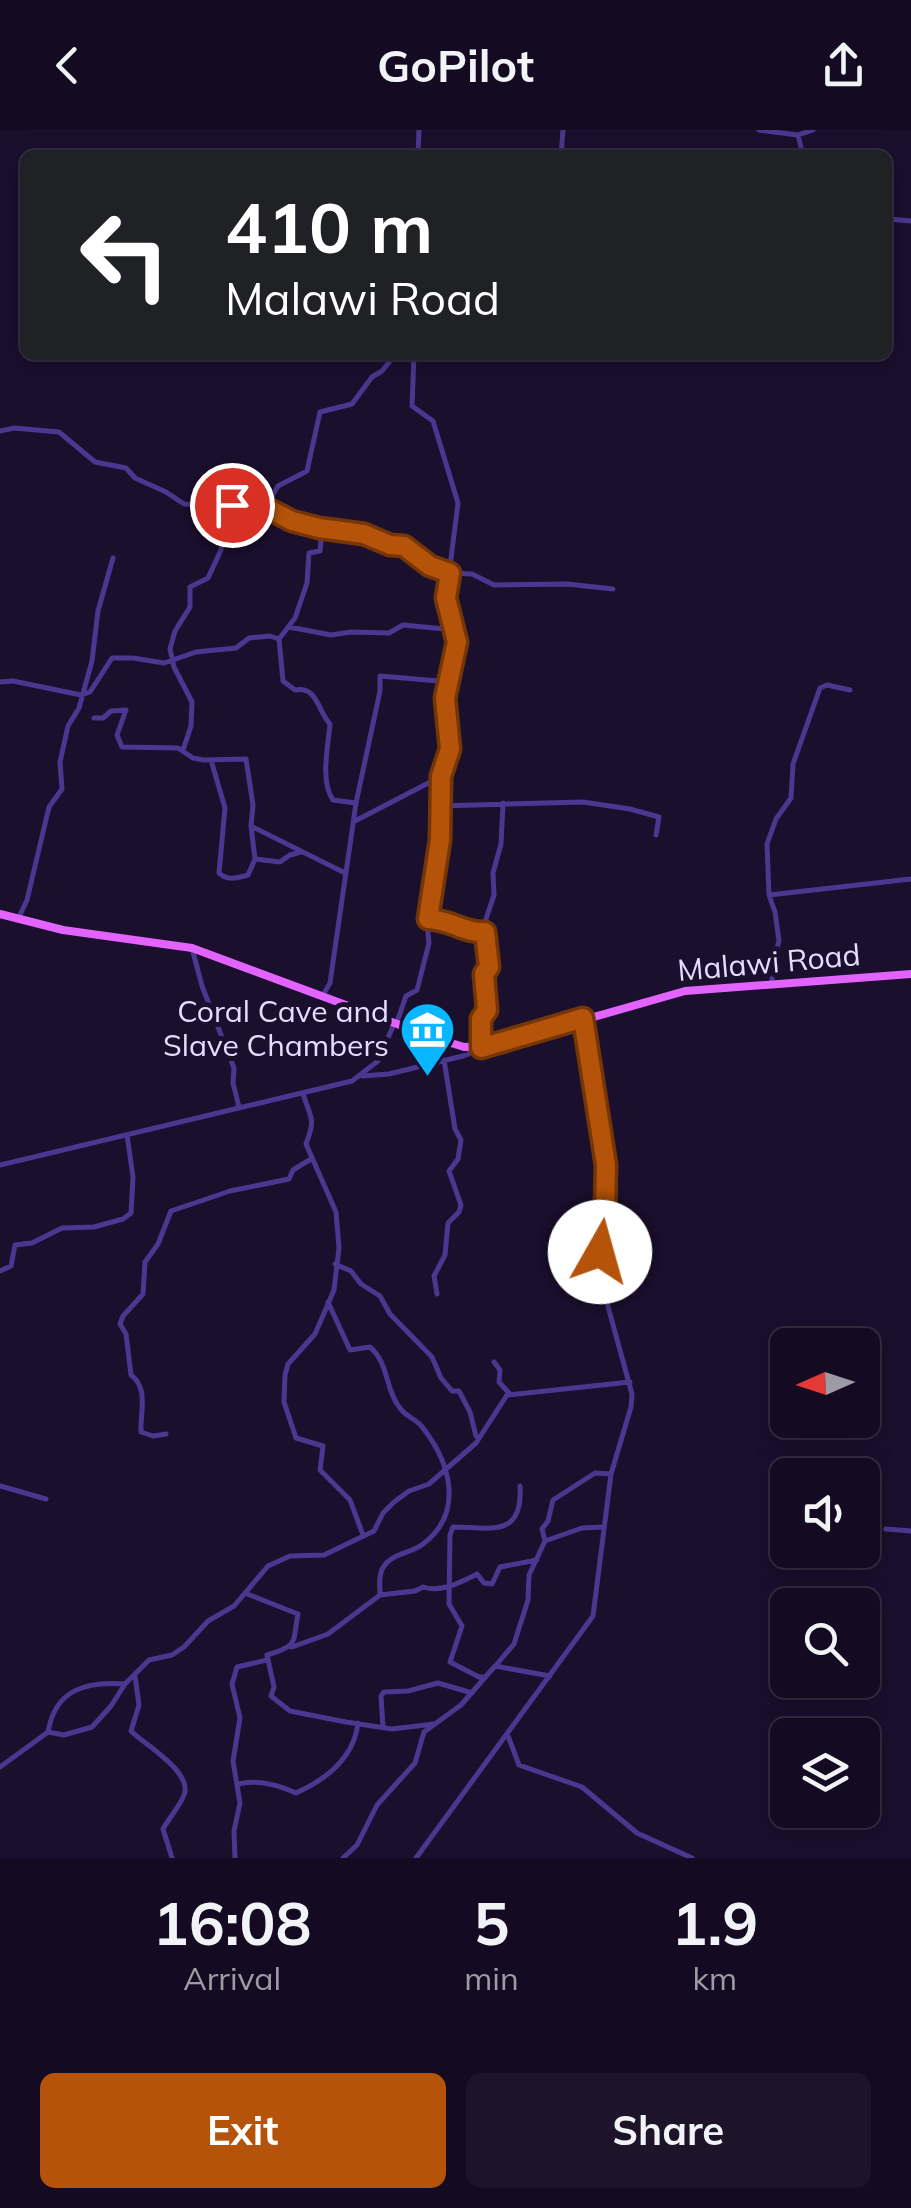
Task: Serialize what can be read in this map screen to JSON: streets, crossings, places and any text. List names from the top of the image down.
{
  "streets": {
    "main road": ["Malawi Road"]
  },
  "places": {
    "museum": ["Coral Cave and Slave Chambers"]
  },
  "north": "left",
  "page": {
    "header": "GoPilot",
    "turn": ["410 m", "Malawi Road"],
    "eta": [
      "16:08",
      "Arrival",
      "5",
      "min",
      "1.9",
      "km"
    ],
    "buttons": ["Exit", "Share"]
  }
}
